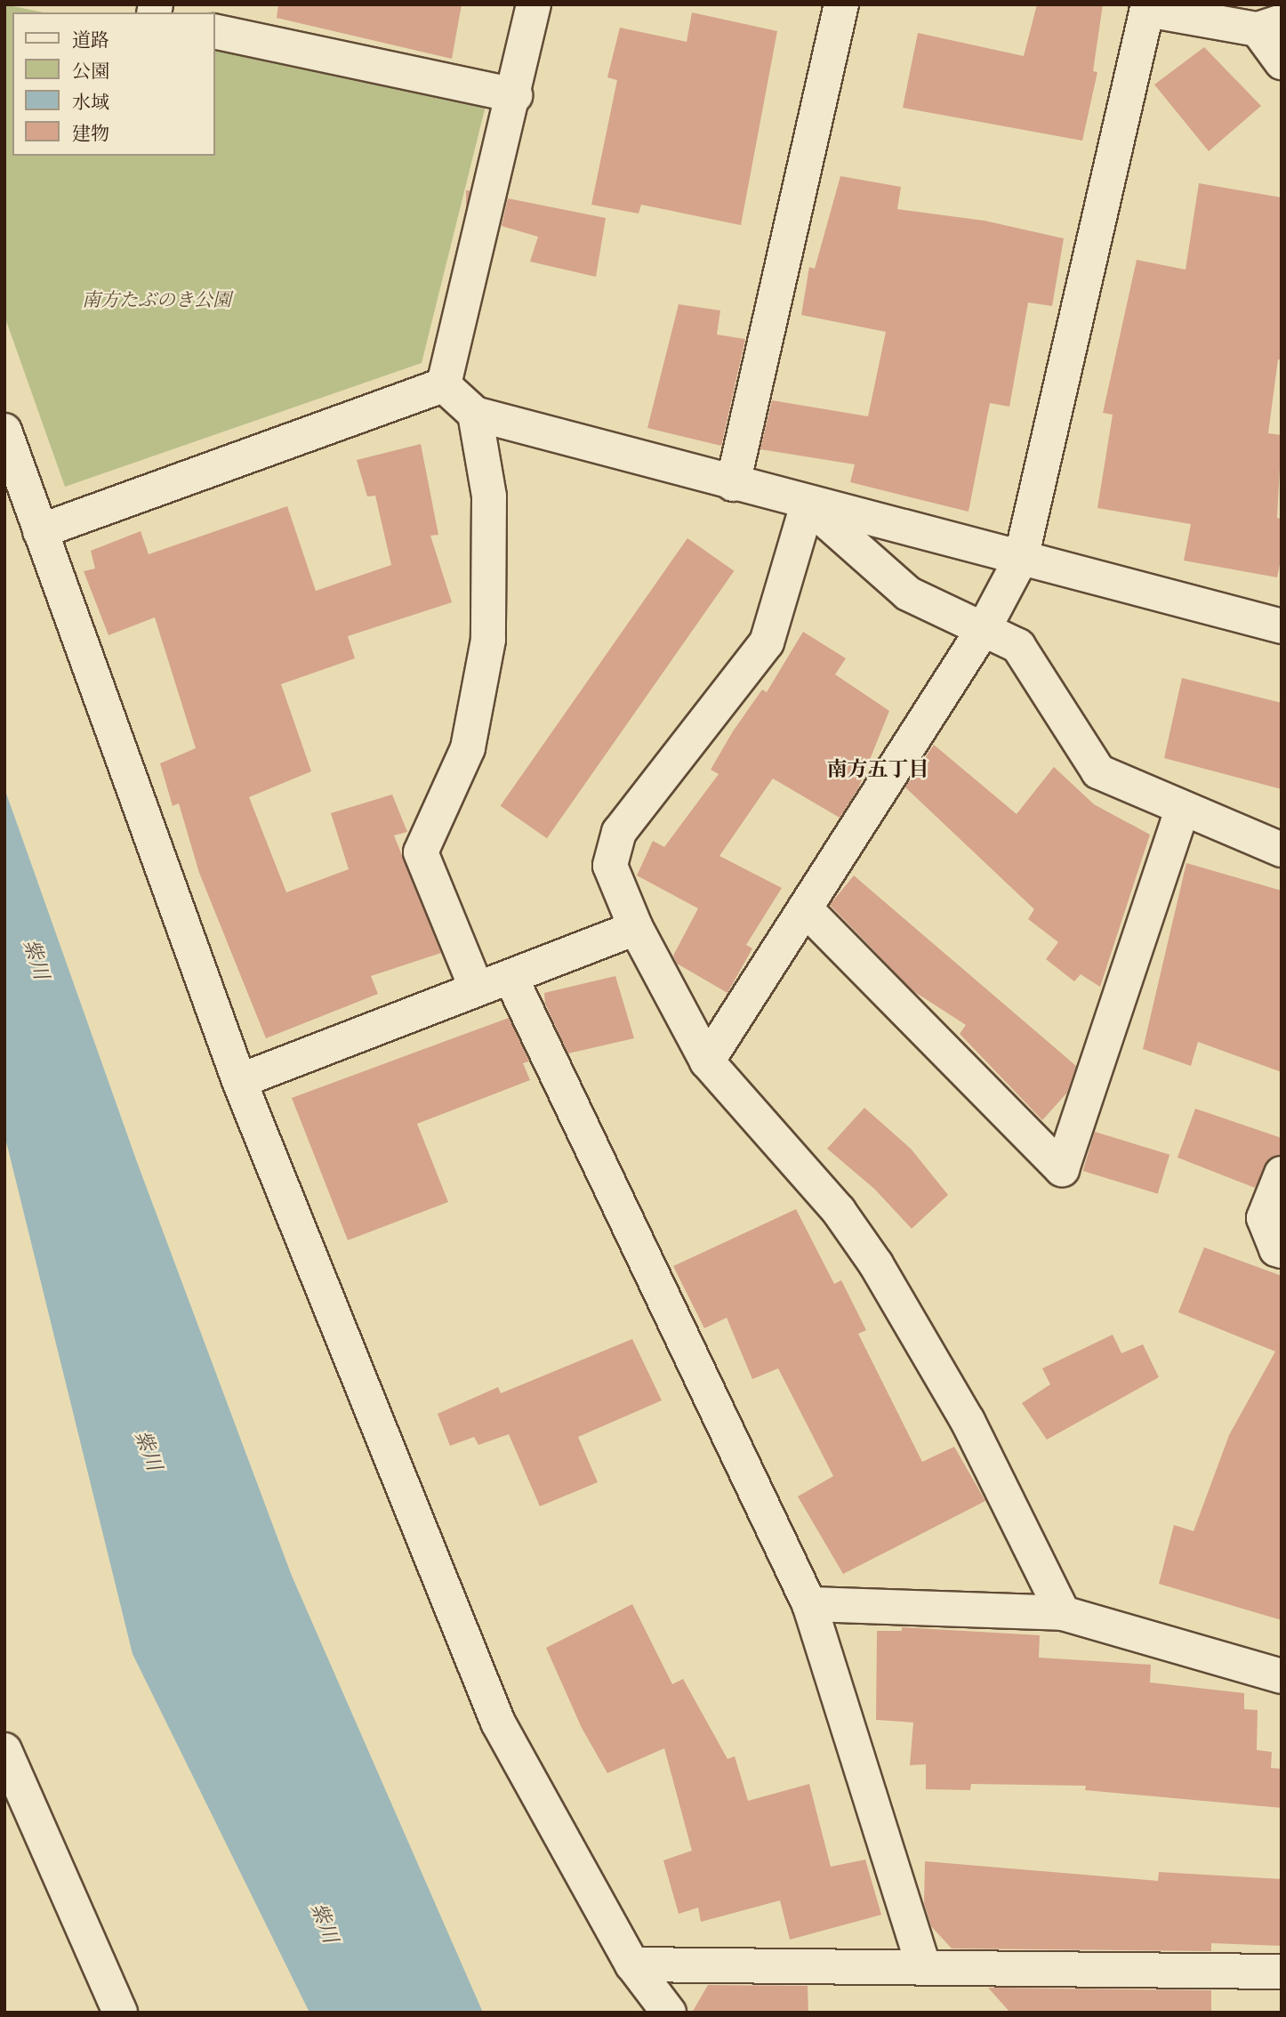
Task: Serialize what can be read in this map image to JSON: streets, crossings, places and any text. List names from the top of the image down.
{
  "districts": ["南方五丁目"],
  "water": ["紫川"],
  "parks": ["南方たぶのき公園"],
  "legend": [
    "道路",
    "公園",
    "水域",
    "建物"
  ]
}
